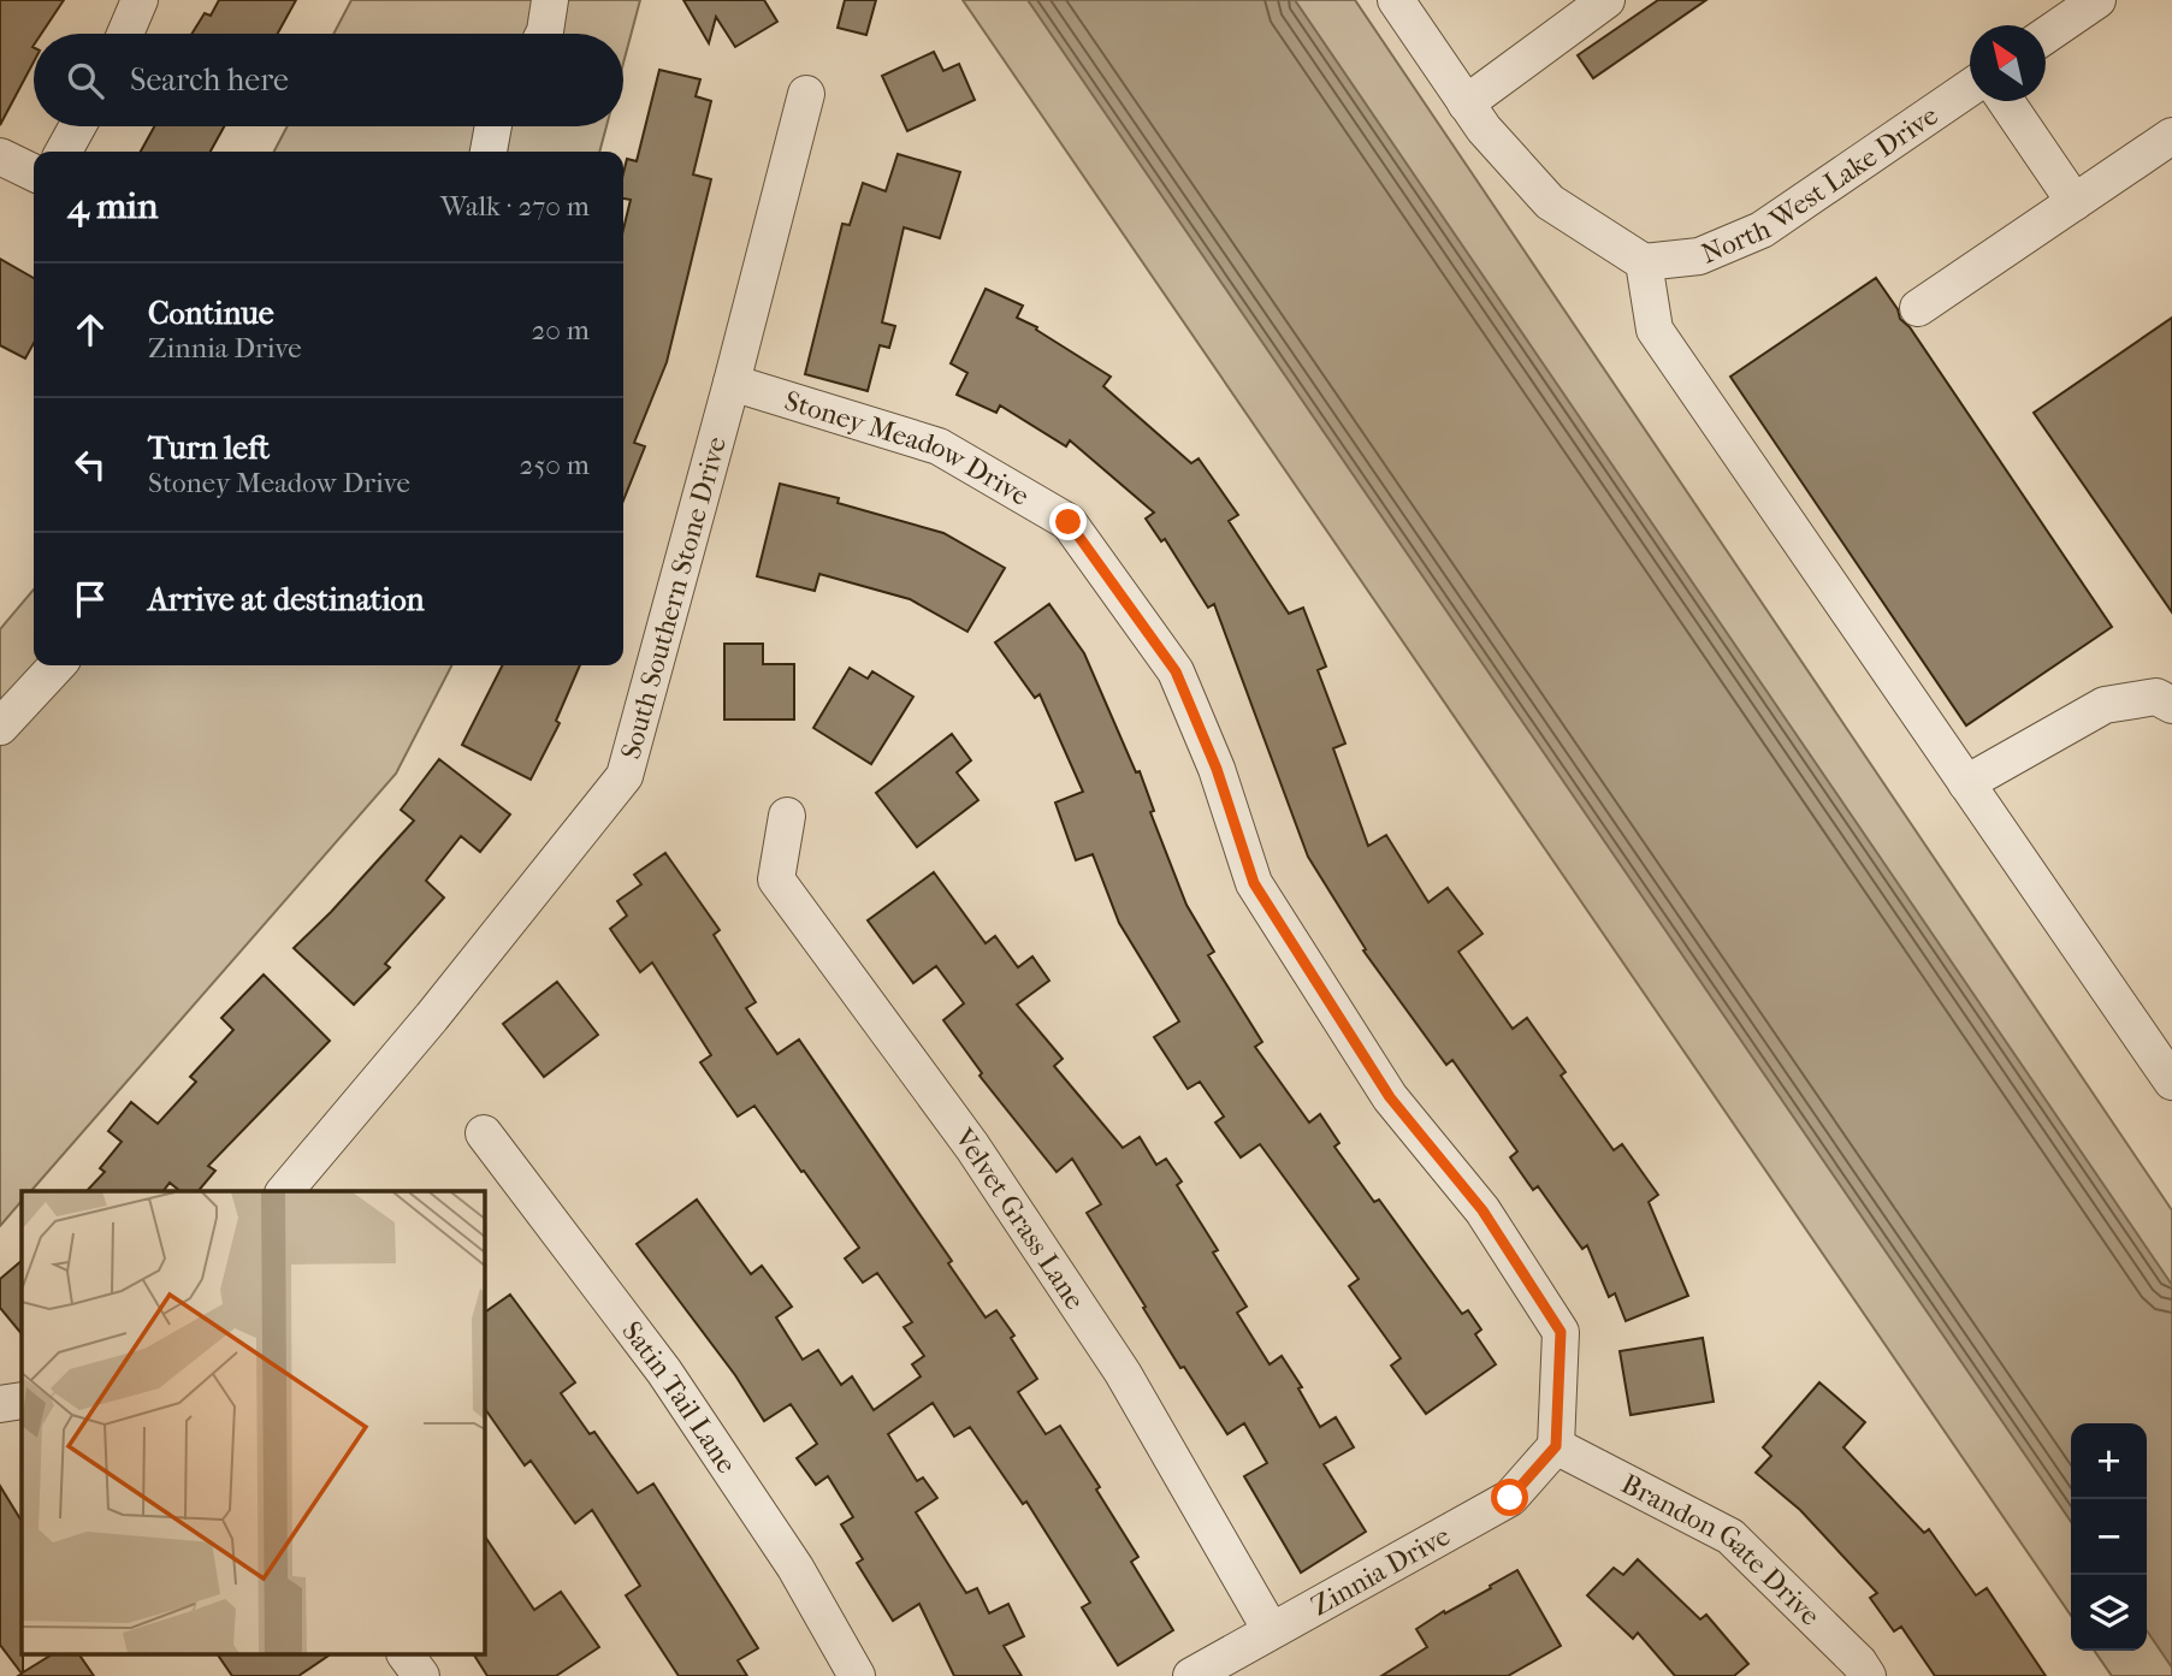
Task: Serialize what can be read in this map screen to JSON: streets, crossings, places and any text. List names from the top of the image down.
{
  "streets": {
    "street": [
      "North West Lake Drive",
      "Stoney Meadow Drive",
      "South Southern Stone Drive",
      "Velvet Grass Lane",
      "Satin Tail Lane",
      "Brandon Gate Drive",
      "Zinnia Drive"
    ]
  },
  "crossings": [
    ["Stoney Meadow Drive", "South Southern Stone Drive"],
    ["Stoney Meadow Drive", "Brandon Gate Drive"],
    ["Stoney Meadow Drive", "Zinnia Drive"],
    ["Velvet Grass Lane", "Zinnia Drive"],
    ["Brandon Gate Drive", "Zinnia Drive"]
  ],
  "north": "top left",
  "page": {
    "search": "Search here",
    "heading": ["4 min", "Walk · 270 m"],
    "list": [
      ["Continue", "Zinnia Drive", "20 m"],
      ["Turn left", "Stoney Meadow Drive", "250 m"],
      "Arrive at destination"
    ],
    "map_buttons": ["+", "−"]
  }
}
